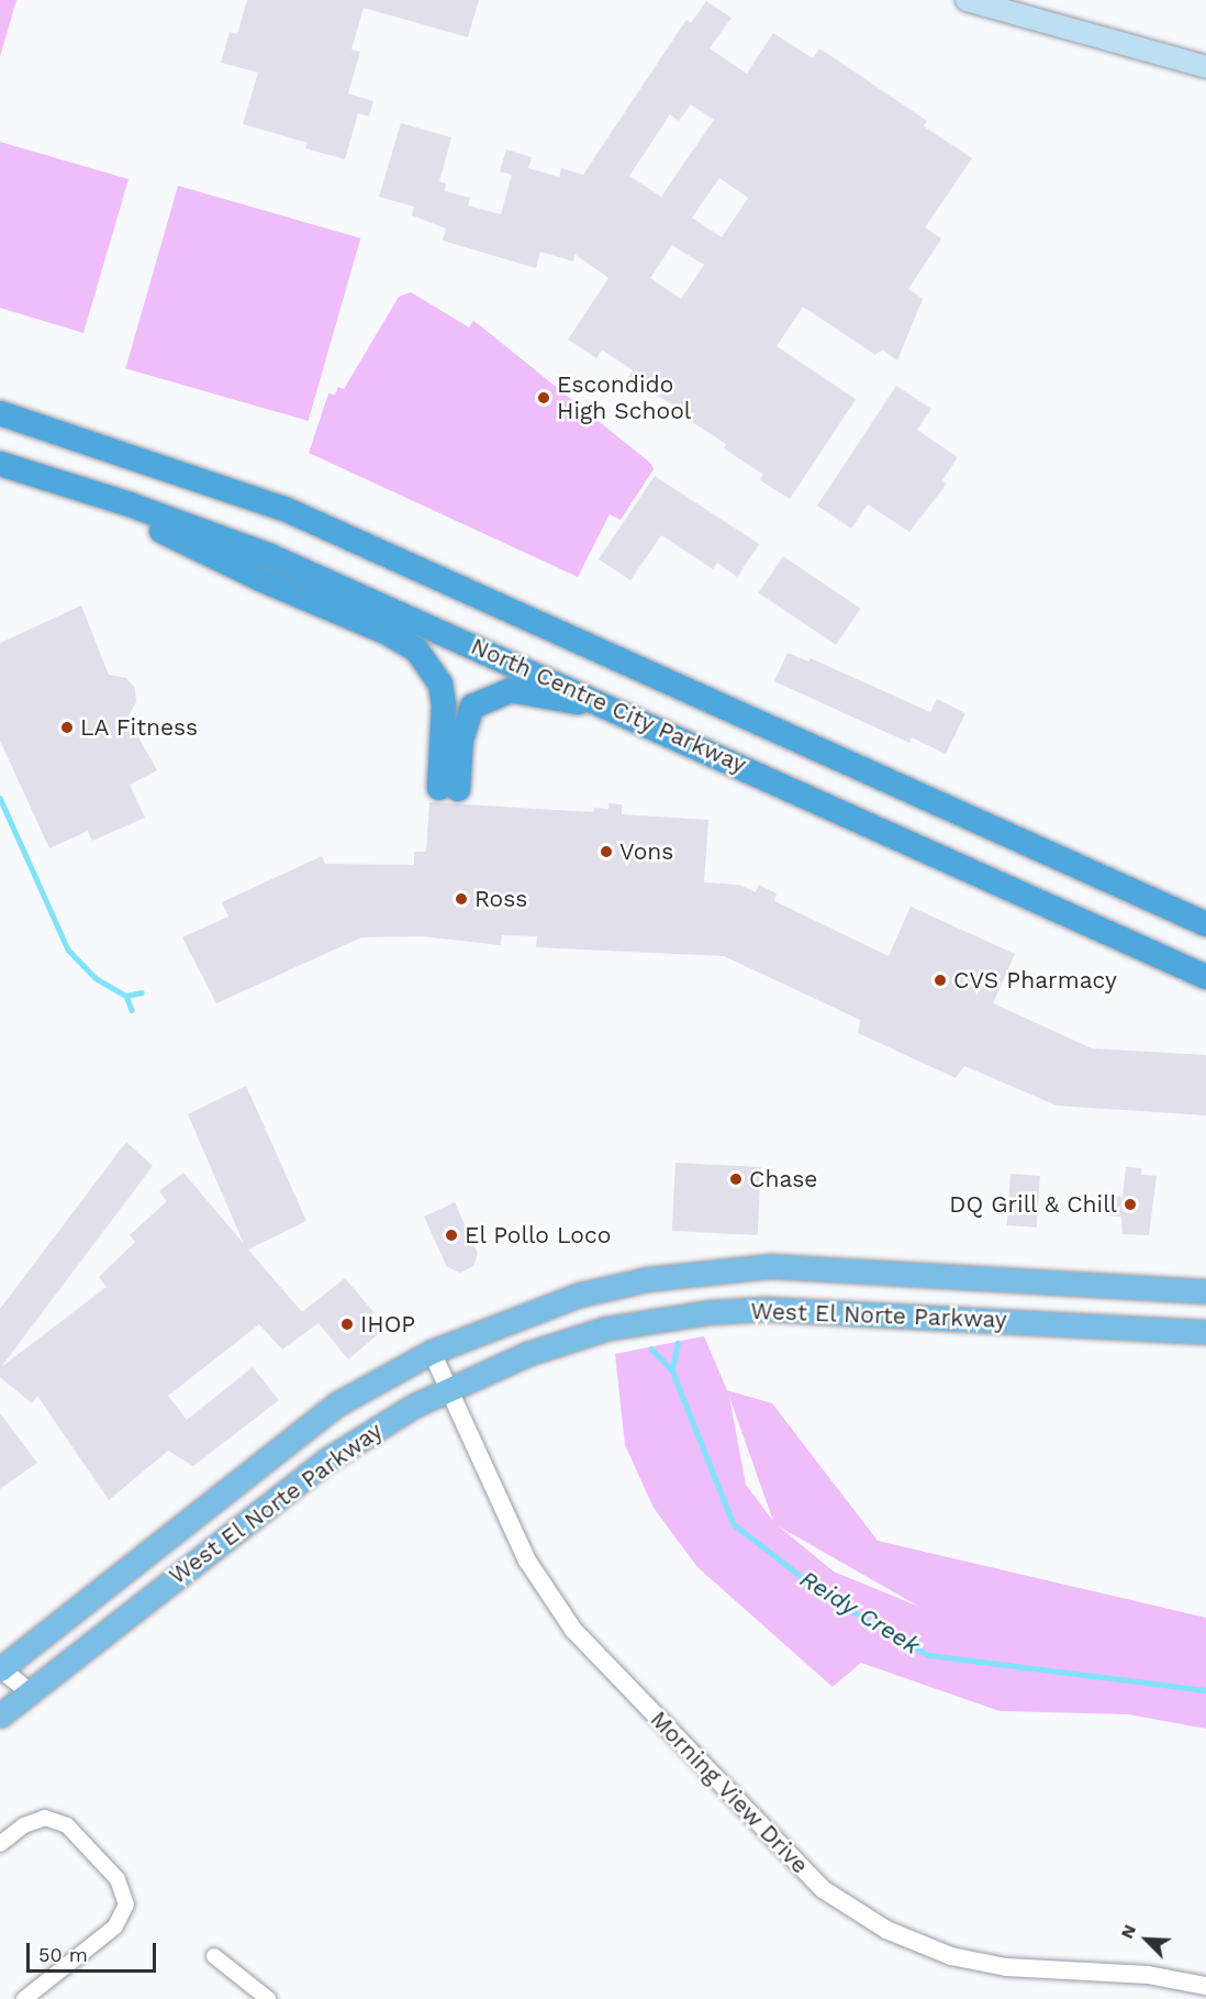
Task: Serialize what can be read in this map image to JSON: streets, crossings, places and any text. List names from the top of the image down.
{
  "streets": {
    "highway": ["North Centre City Parkway"],
    "main road": ["West El Norte Parkway"],
    "street": ["Morning View Drive"]
  },
  "crossings": [
    ["West El Norte Parkway", "Morning View Drive"]
  ],
  "water": ["Reidy Creek"],
  "places": [
    "Escondido High School",
    "LA Fitness",
    "Vons",
    "Ross",
    "CVS Pharmacy",
    "Chase",
    "DQ Grill & Chill",
    "El Pollo Loco",
    "IHOP"
  ],
  "scale_bar": "50 m",
  "north": "top left"
}
